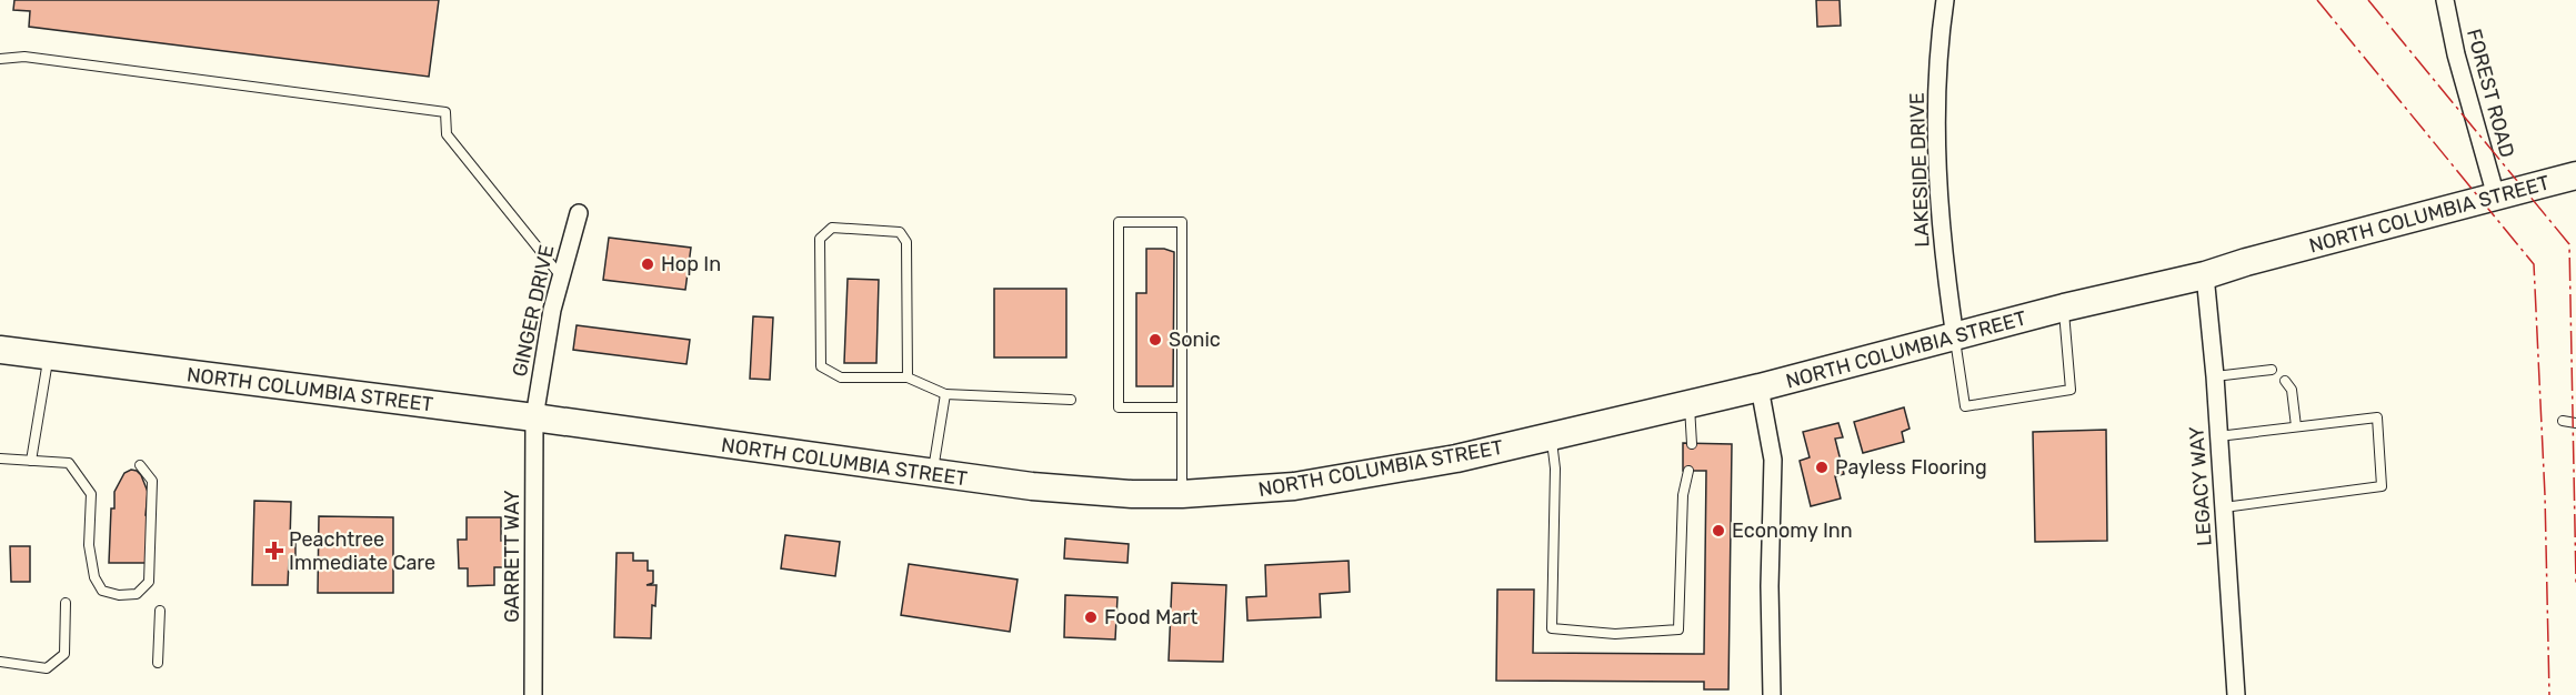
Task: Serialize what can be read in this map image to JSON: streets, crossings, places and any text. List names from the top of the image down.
{
  "streets": {
    "main road": ["NORTH COLUMBIA STREET"],
    "street": [
      "FOREST ROAD",
      "LAKESIDE DRIVE",
      "GINGER DRIVE",
      "LEGACY WAY",
      "GARRETT WAY"
    ]
  },
  "crossings": [
    ["FOREST ROAD", "NORTH COLUMBIA STREET"],
    ["LAKESIDE DRIVE", "NORTH COLUMBIA STREET"],
    ["NORTH COLUMBIA STREET", "GINGER DRIVE"],
    ["NORTH COLUMBIA STREET", "LEGACY WAY"],
    ["NORTH COLUMBIA STREET", "GARRETT WAY"],
    ["GINGER DRIVE", "GARRETT WAY"]
  ],
  "places": {
    "other": [
      "Hop In",
      "Sonic",
      "Payless Flooring",
      "Economy Inn",
      "Food Mart"
    ],
    "health": ["Peachtree Immediate Care"]
  }
}
